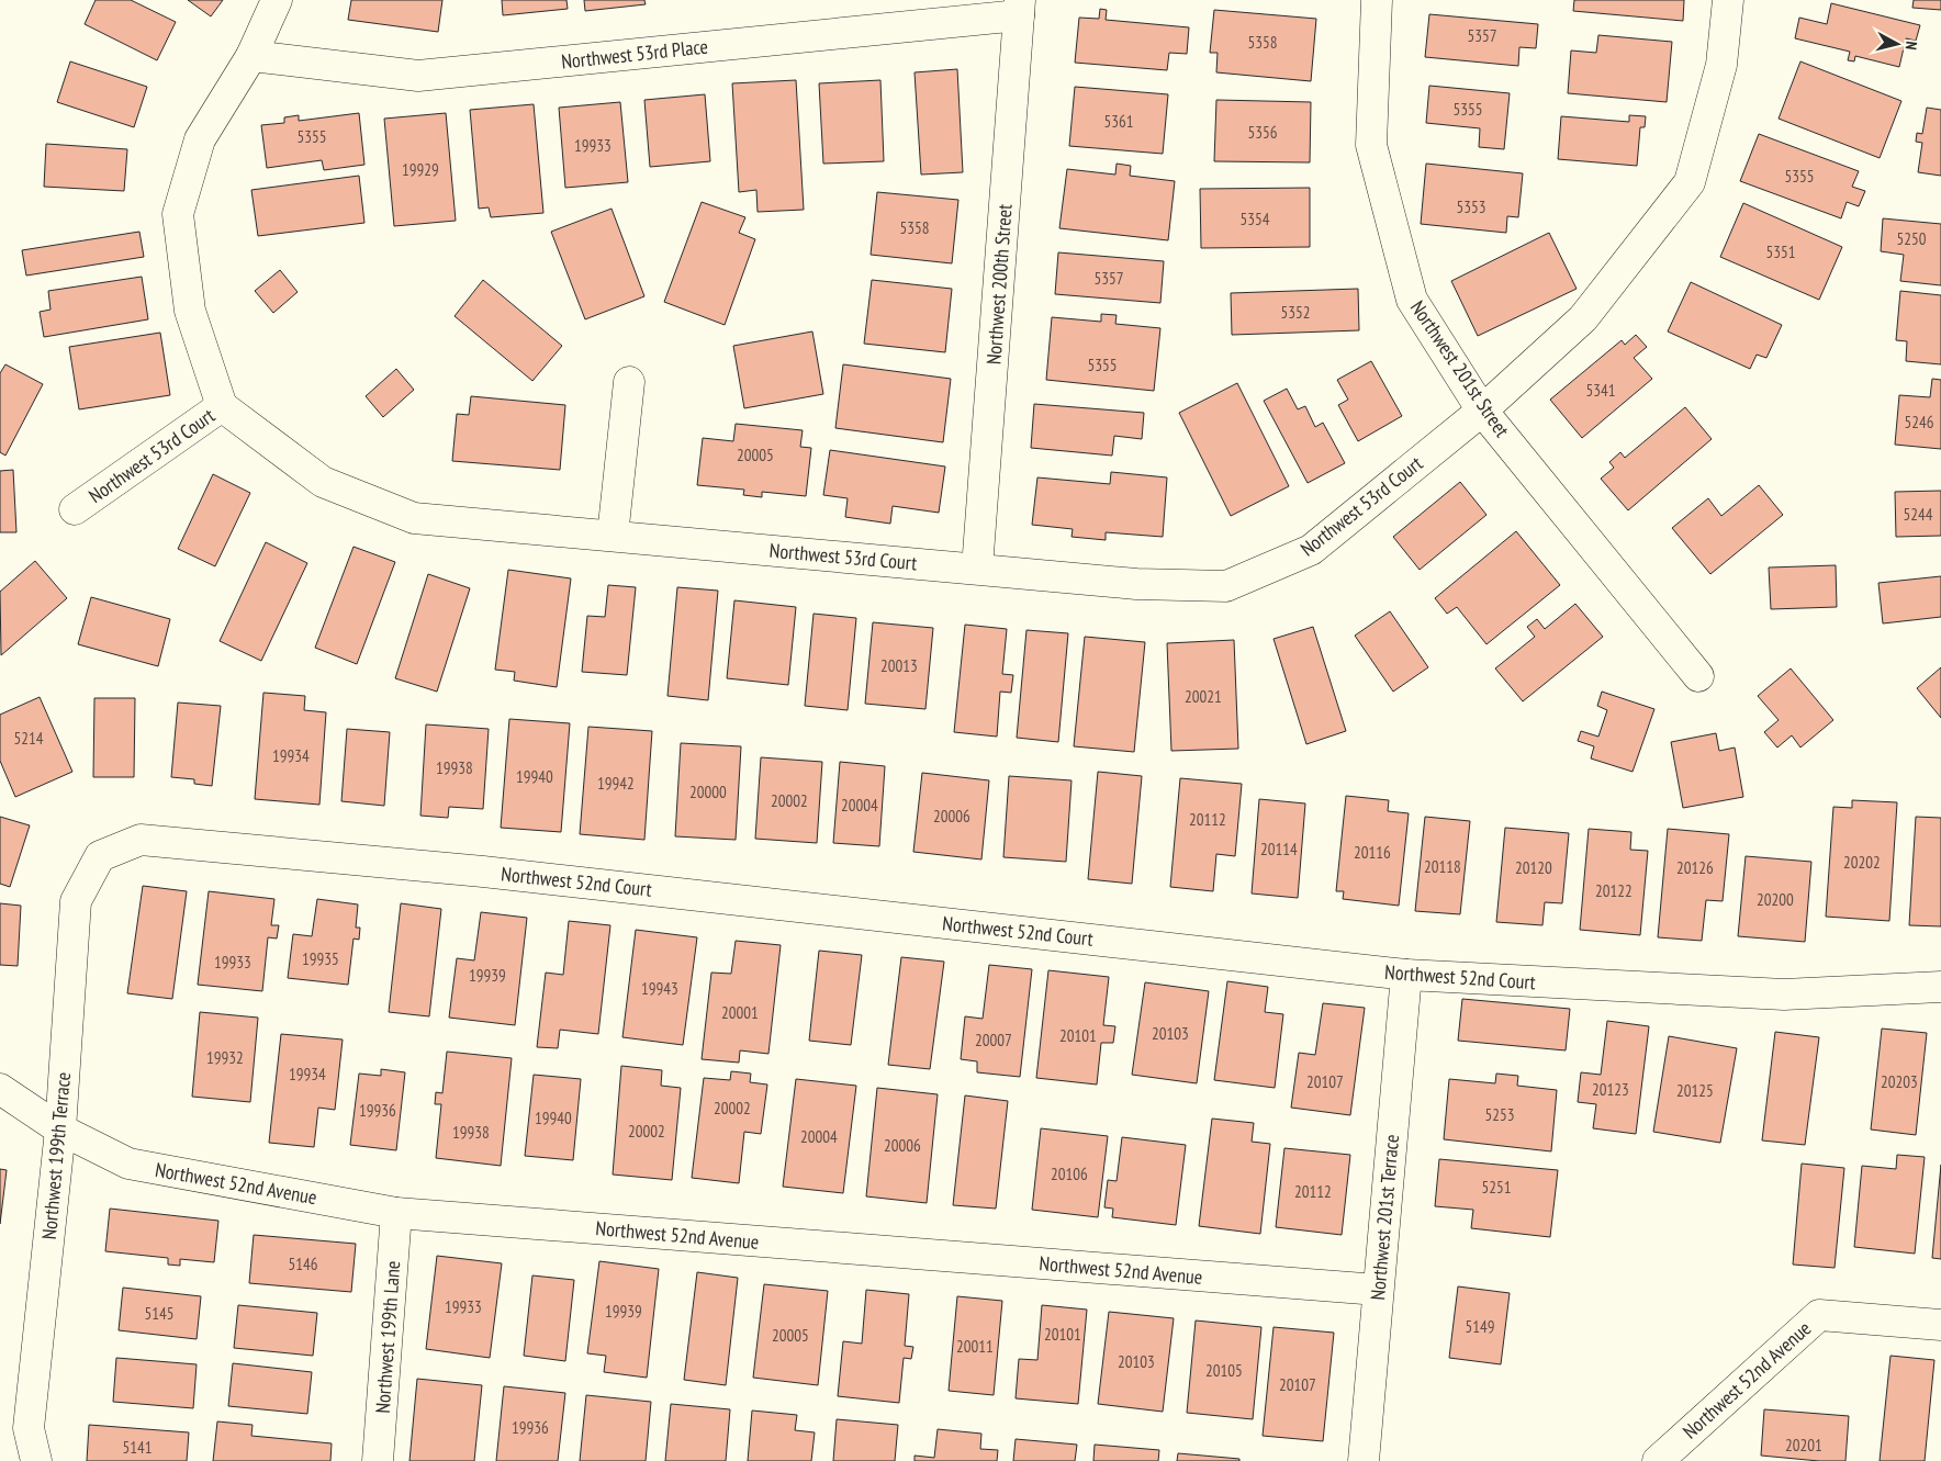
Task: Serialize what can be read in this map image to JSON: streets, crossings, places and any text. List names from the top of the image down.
{
  "streets": {
    "street": [
      "Northwest 53rd Place",
      "Northwest 200th Street",
      "Northwest 201st Street",
      "Northwest 53rd Court",
      "Northwest 52nd Court",
      "Northwest 199th Terrace",
      "Northwest 52nd Avenue",
      "Northwest 201st Terrace",
      "Northwest 199th Lane"
    ]
  },
  "crossings": [
    ["Northwest 53rd Place", "Northwest 200th Street"],
    ["Northwest 200th Street", "Northwest 53rd Court"],
    ["Northwest 201st Street", "Northwest 53rd Court"],
    ["Northwest 52nd Court", "Northwest 199th Terrace"],
    ["Northwest 52nd Court", "Northwest 201st Terrace"],
    ["Northwest 199th Terrace", "Northwest 52nd Avenue"],
    ["Northwest 52nd Avenue", "Northwest 201st Terrace"],
    ["Northwest 52nd Avenue", "Northwest 199th Lane"]
  ],
  "house_numbers": [
    "5357",
    "5358",
    "5355",
    "5361",
    "5356",
    "5355",
    "19933",
    "19929",
    "5355",
    "5353",
    "5354",
    "5358",
    "5250",
    "5351",
    "5357",
    "5352",
    "5355",
    "5341",
    "5246",
    "20005",
    "5244",
    "20013",
    "20021",
    "5214",
    "19934",
    "19938",
    "19940",
    "19942",
    "20000",
    "20002",
    "20004",
    "20006",
    "20112",
    "20114",
    "20116",
    "20202",
    "20118",
    "20120",
    "20126",
    "20122",
    "20200",
    "19935",
    "19933",
    "19939",
    "19943",
    "20001",
    "20103",
    "20101",
    "20007",
    "19932",
    "19934",
    "20107",
    "20203",
    "20123",
    "20125",
    "20002",
    "19936",
    "5253",
    "19940",
    "20002",
    "19938",
    "20004",
    "20006",
    "20106",
    "5251",
    "20112",
    "5146",
    "19933",
    "19939",
    "5145",
    "5149",
    "20101",
    "20005",
    "20011",
    "20103",
    "20105",
    "20107",
    "19936",
    "20201",
    "5141"
  ],
  "north": "right"
}
